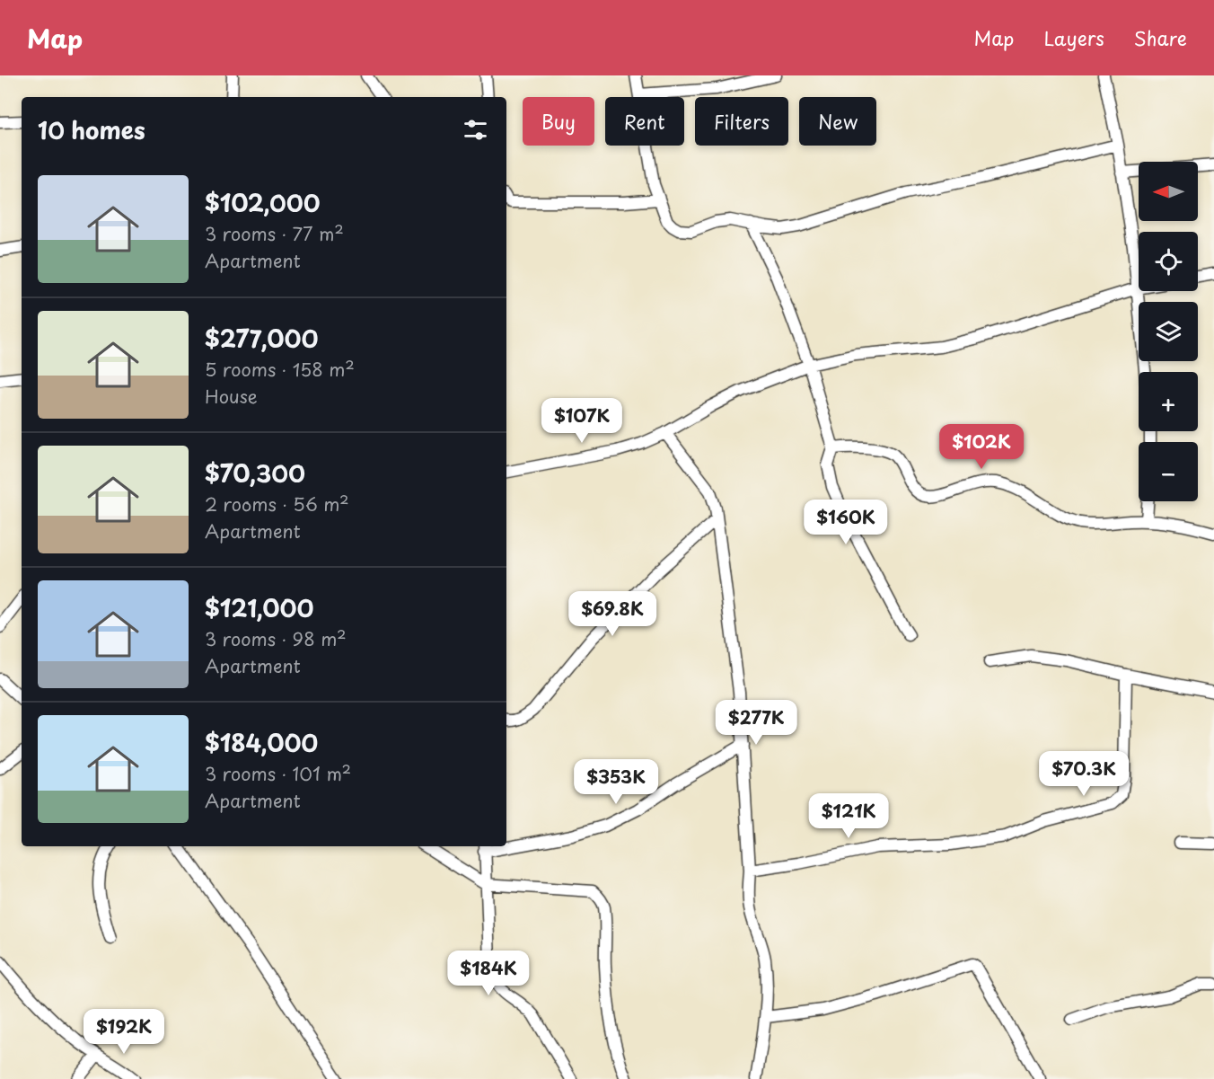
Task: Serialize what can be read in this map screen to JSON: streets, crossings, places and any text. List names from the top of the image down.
{
  "north": "left",
  "page": {
    "header": "Map",
    "nav": ["Map", "Layers", "Share"],
    "chip": [
      "Buy",
      "Rent",
      "Filters",
      "New"
    ],
    "heading": "10 homes",
    "map_buttons": ["+", "−"],
    "list": [
      {
        "name": "$102,000",
        "note": "3 rooms · 77 m² · Apartment"
      },
      {
        "name": "$277,000",
        "note": "5 rooms · 158 m² · House"
      },
      {
        "name": "$70,300",
        "note": "2 rooms · 56 m² · Apartment"
      },
      {
        "name": "$121,000",
        "note": "3 rooms · 98 m² · Apartment"
      },
      {
        "name": "$184,000",
        "note": "3 rooms · 101 m² · Apartment"
      }
    ],
    "price": [
      "$107K",
      "$102K",
      "$160K",
      "$69.8K",
      "$277K",
      "$70.3K",
      "$353K",
      "$121K",
      "$184K",
      "$192K"
    ]
  }
}
